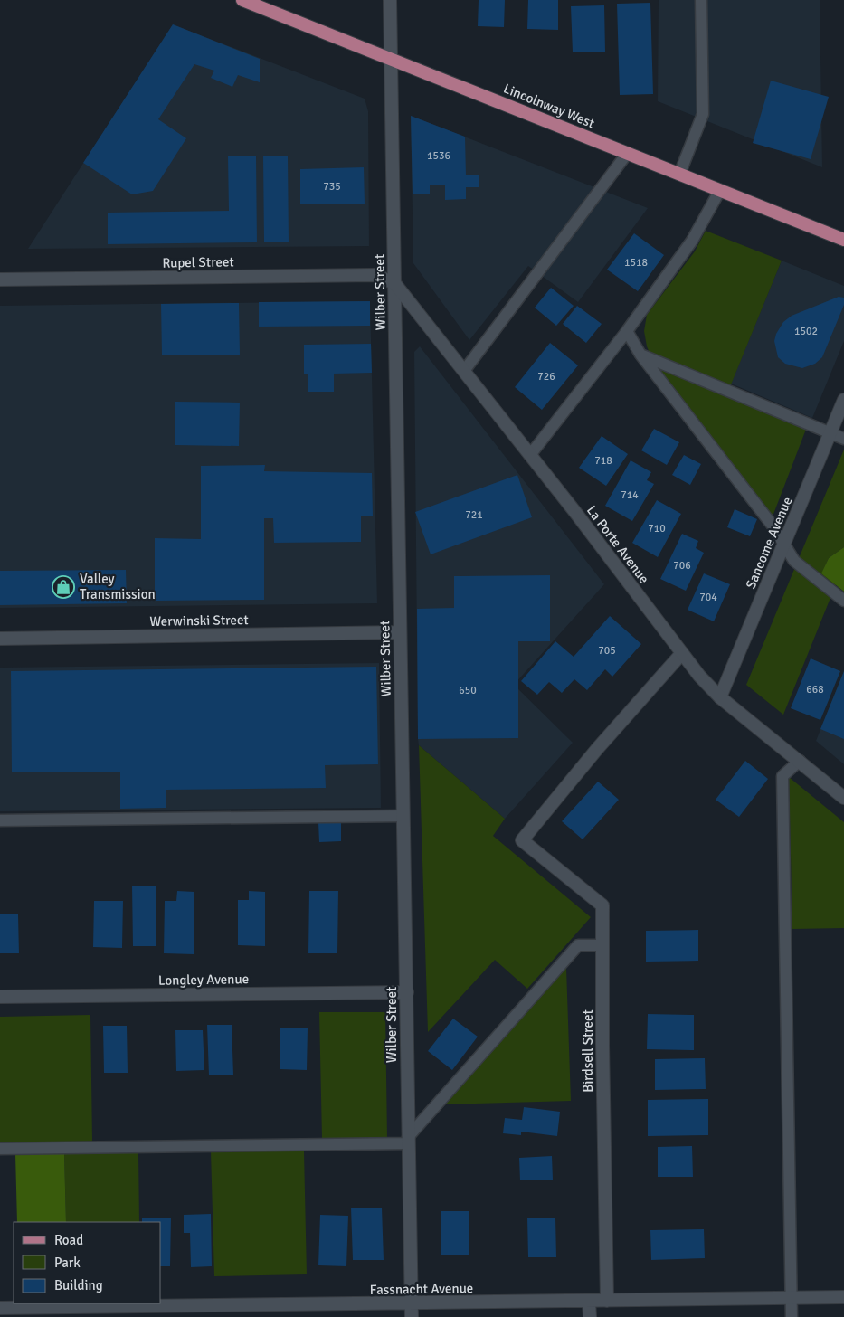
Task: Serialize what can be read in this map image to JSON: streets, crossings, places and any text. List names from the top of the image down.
{
  "streets": {
    "main road": ["Lincolnway West"],
    "street": [
      "Rupel Street",
      "Wilber Street",
      "Sancome Avenue",
      "La Porte Avenue",
      "Werwinski Street",
      "Longley Avenue",
      "Birdsell Street",
      "Fassnacht Avenue"
    ]
  },
  "crossings": [
    ["Lincolnway West", "Wilber Street"],
    ["Rupel Street", "Wilber Street"],
    ["Rupel Street", "La Porte Avenue"],
    ["Wilber Street", "La Porte Avenue"],
    ["Wilber Street", "Werwinski Street"],
    ["Wilber Street", "Longley Avenue"],
    ["Wilber Street", "Fassnacht Avenue"],
    ["Sancome Avenue", "La Porte Avenue"],
    ["La Porte Avenue", "Birdsell Street"],
    ["Birdsell Street", "Fassnacht Avenue"]
  ],
  "places": {
    "shop": ["Valley Transmission"]
  },
  "house_numbers": [
    "1536",
    "735",
    "1518",
    "1502",
    "726",
    "718",
    "714",
    "721",
    "710",
    "706",
    "704",
    "705",
    "668",
    "650"
  ],
  "legend": ["Road", "Park", "Building"]
}
